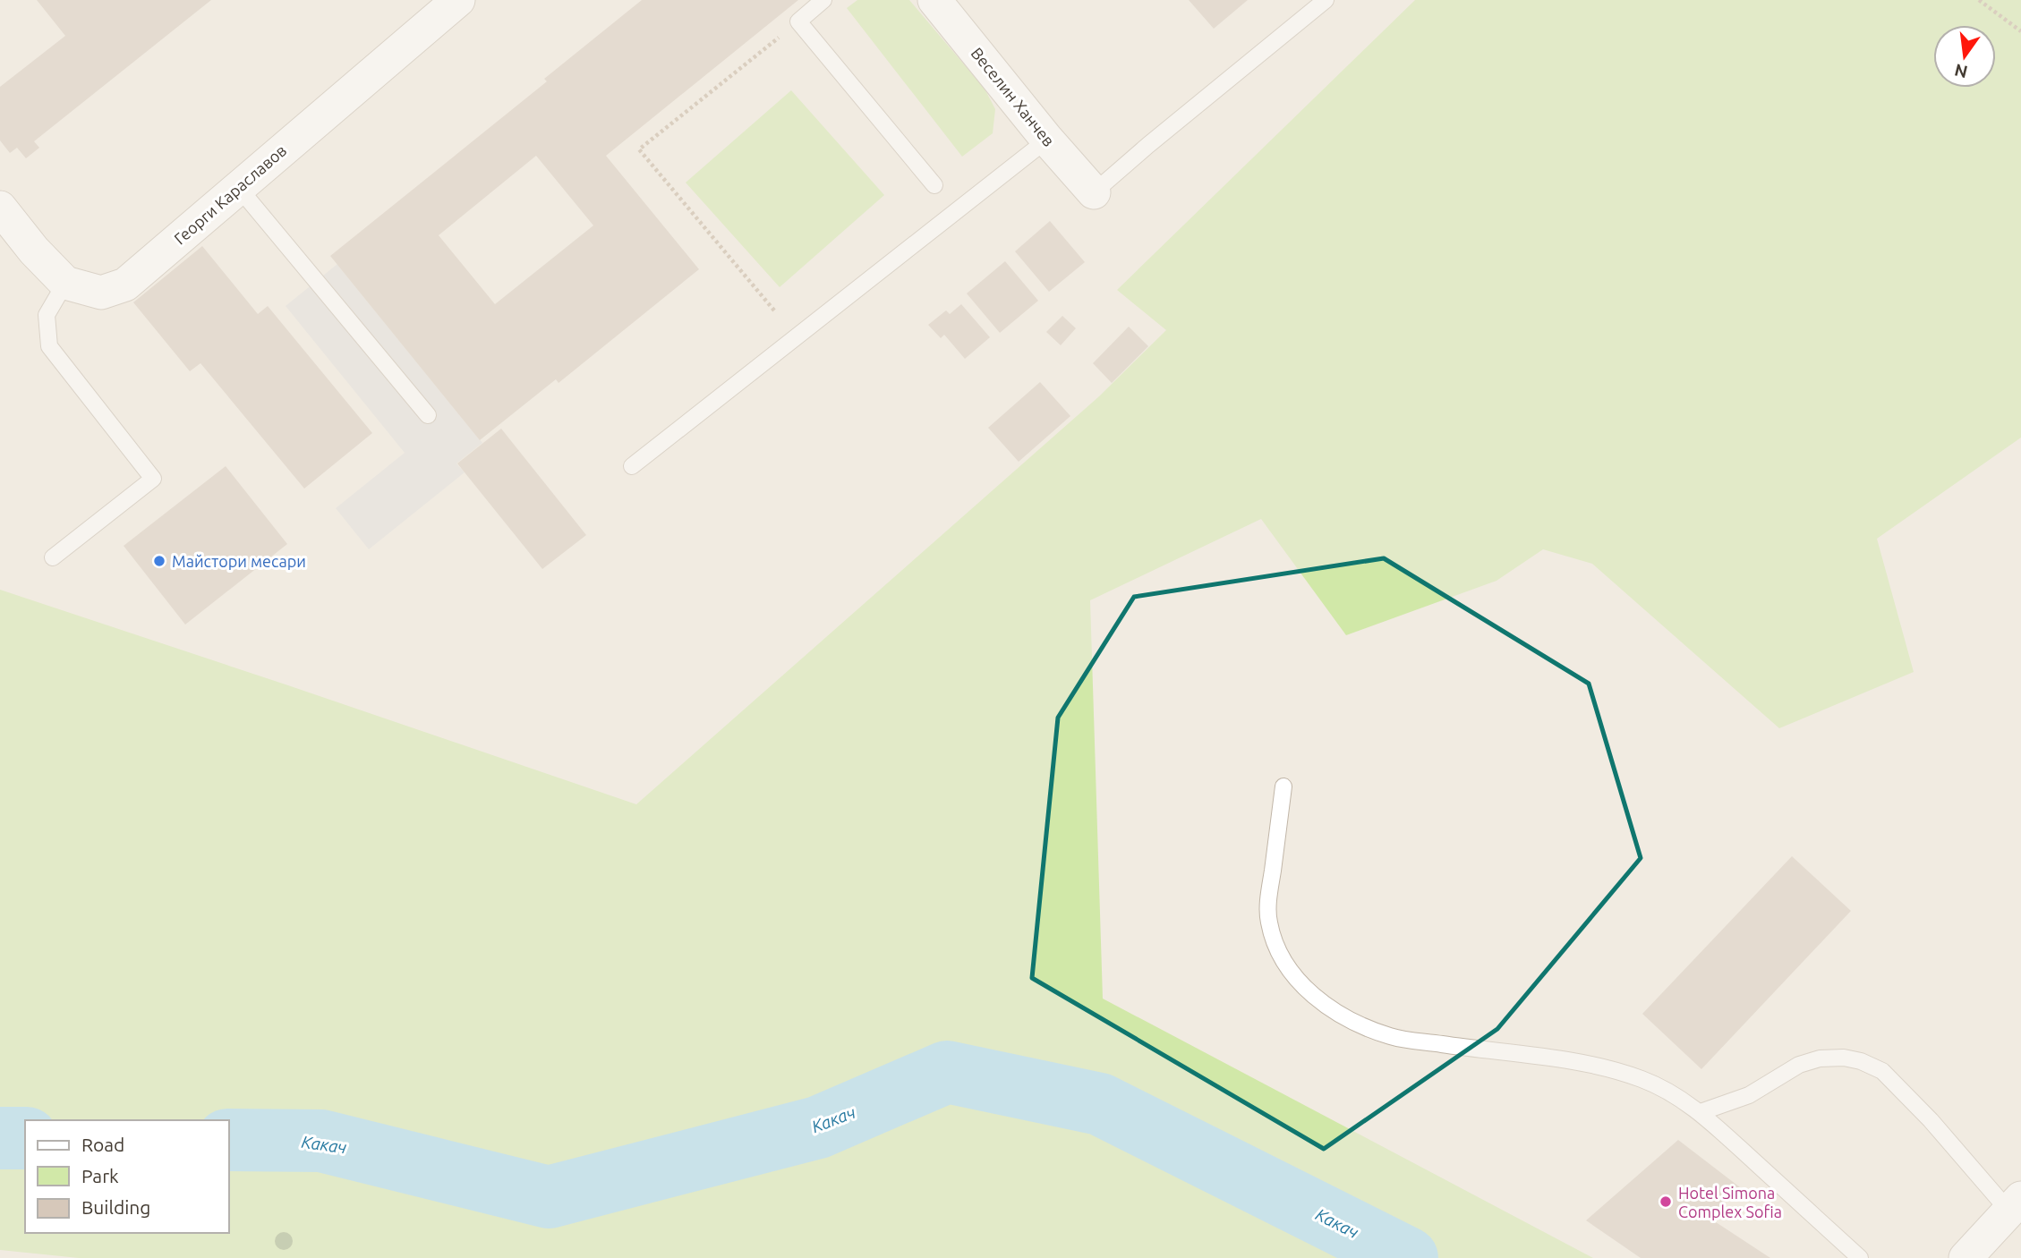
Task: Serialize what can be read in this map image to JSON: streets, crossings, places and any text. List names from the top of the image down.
{
  "streets": {
    "street": ["Веселин Ханчев", "Георги Караславов"]
  },
  "water": ["Какач"],
  "places": ["Майстори месари", "Hotel Simona Complex Sofia"],
  "legend": ["Road", "Park", "Building"],
  "north": "bottom"
}
